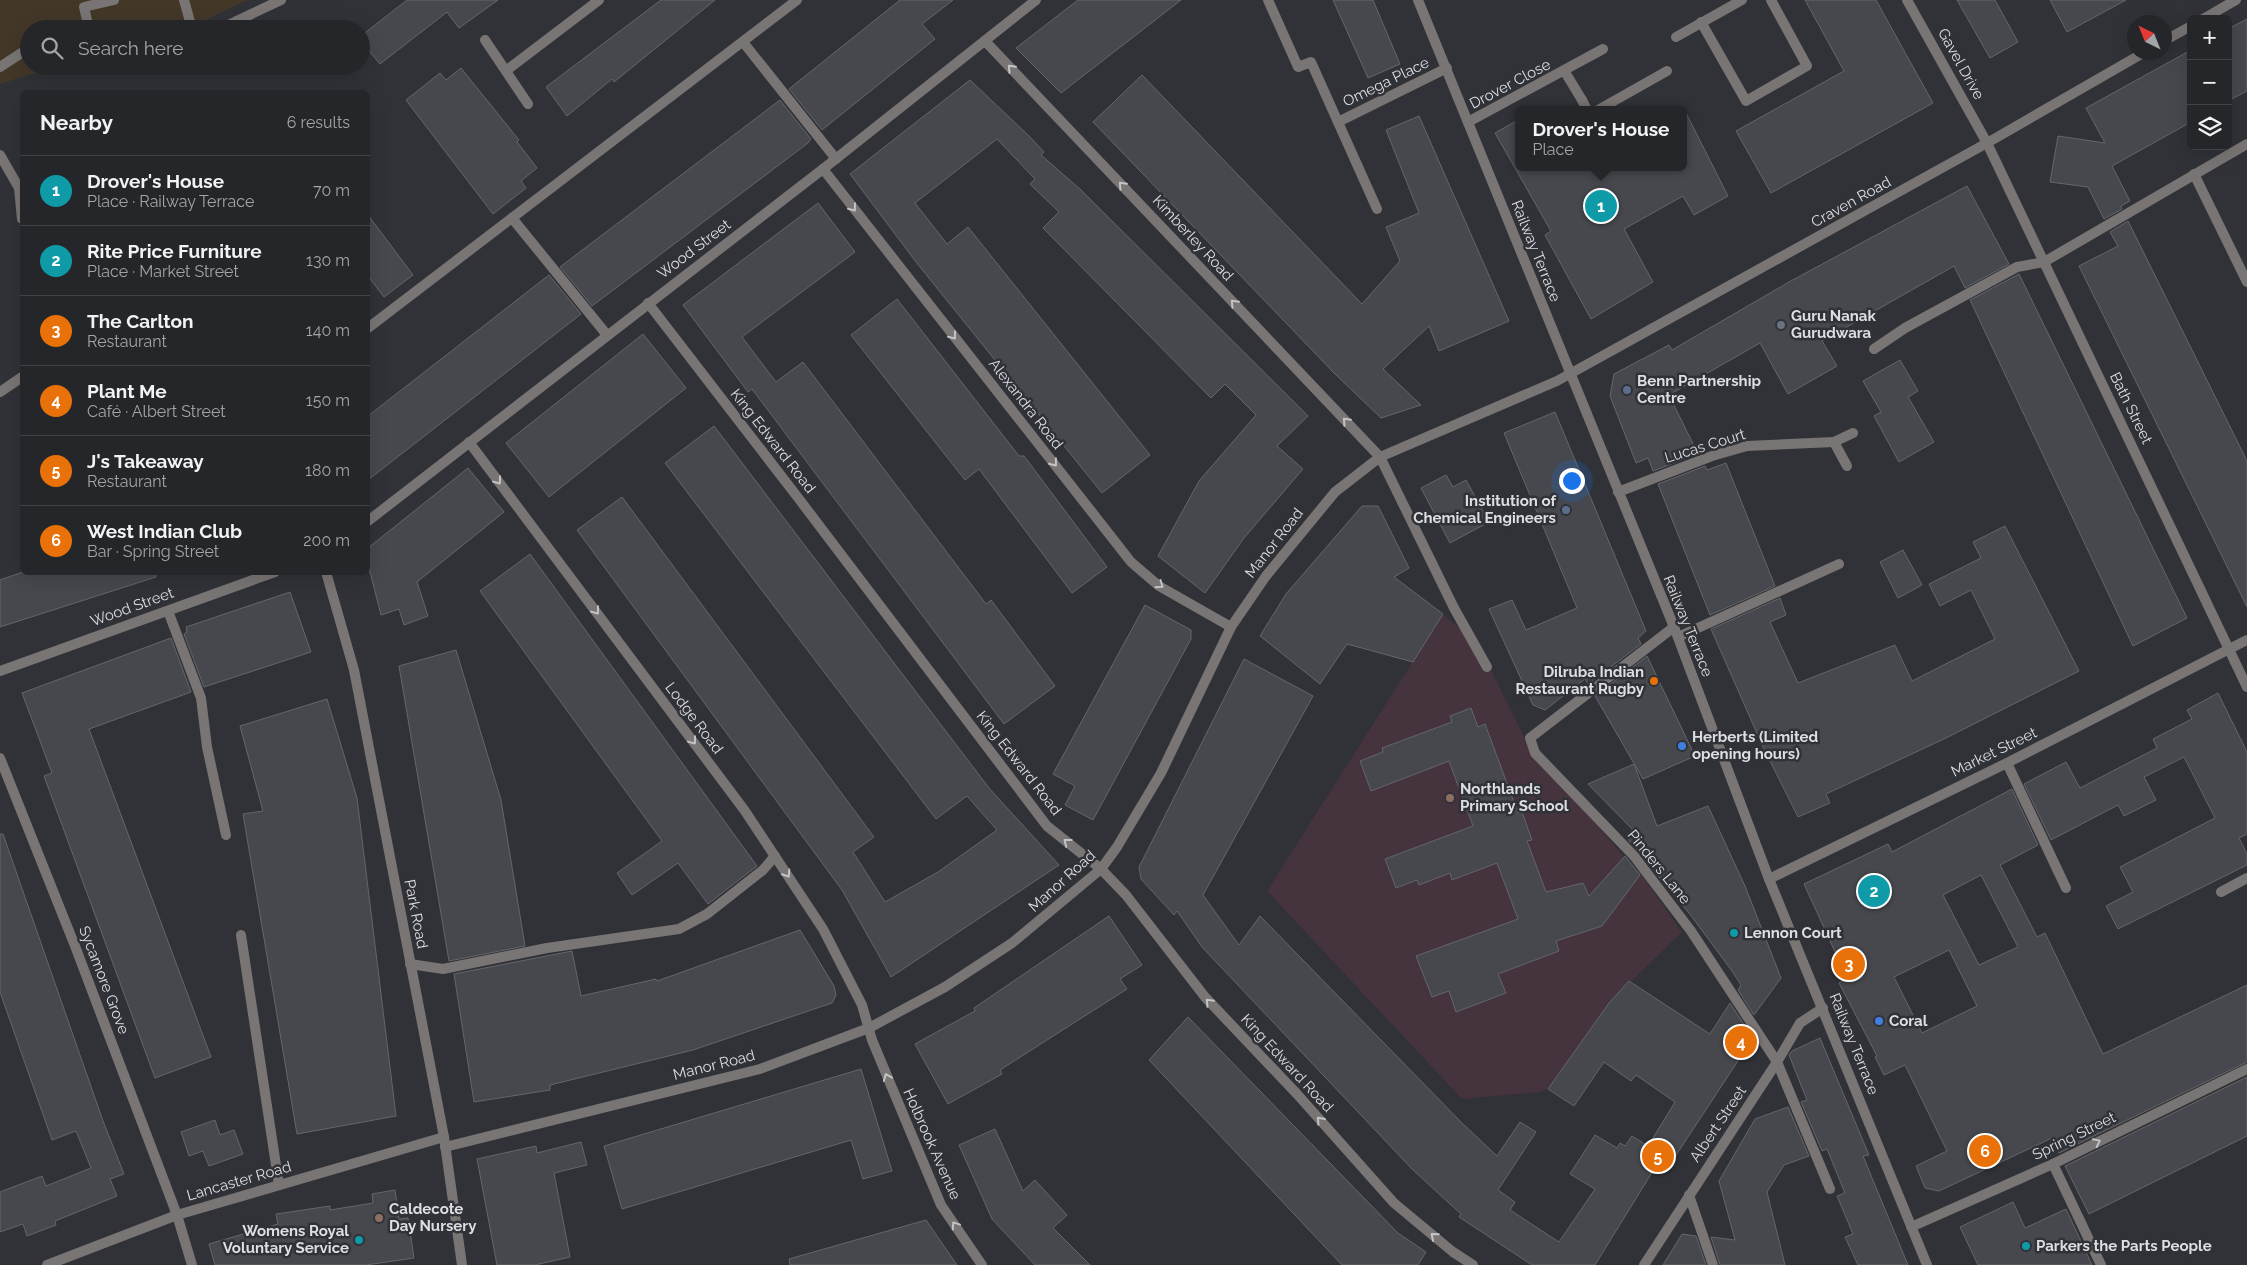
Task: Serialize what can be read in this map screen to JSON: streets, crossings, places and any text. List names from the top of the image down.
{
  "streets": {
    "street": [
      "Gavel Drive",
      "Omega Place",
      "Drover Close",
      "Craven Road",
      "Kimberley Road",
      "Wood Street",
      "Railway Terrace",
      "Alexandra Road",
      "Bath Street",
      "King Edward Road",
      "Lucas Court",
      "Manor Road",
      "Lodge Road",
      "Market Street",
      "Pinders Lane",
      "Park Road",
      "Sycamore Grove",
      "Albert Street",
      "Spring Street",
      "Holbrook Avenue",
      "Lancaster Road"
    ]
  },
  "crossings": [
    ["Gavel Drive", "Craven Road"],
    ["Gavel Drive", "Bath Street"],
    ["Omega Place", "Railway Terrace"],
    ["Drover Close", "Railway Terrace"],
    ["Craven Road", "Railway Terrace"],
    ["Craven Road", "Bath Street"],
    ["Craven Road", "Manor Road"],
    ["Kimberley Road", "Wood Street"],
    ["Kimberley Road", "Manor Road"],
    ["Wood Street", "Alexandra Road"],
    ["Wood Street", "King Edward Road"],
    ["Wood Street", "Lodge Road"],
    ["Railway Terrace", "Lucas Court"],
    ["Railway Terrace", "Manor Road"],
    ["Railway Terrace", "Market Street"],
    ["Railway Terrace", "Pinders Lane"],
    ["Railway Terrace", "Albert Street"],
    ["Railway Terrace", "Spring Street"],
    ["Alexandra Road", "Manor Road"],
    ["Bath Street", "Market Street"],
    ["King Edward Road", "Manor Road"],
    ["Manor Road", "Lodge Road"],
    ["Manor Road", "Park Road"],
    ["Manor Road", "Holbrook Avenue"],
    ["Manor Road", "Lancaster Road"],
    ["Lodge Road", "Holbrook Avenue"],
    ["Pinders Lane", "Albert Street"],
    ["Park Road", "Lancaster Road"],
    ["Sycamore Grove", "Lancaster Road"]
  ],
  "one_way": [
    "Kimberley Road",
    "Alexandra Road",
    "King Edward Road",
    "Lodge Road",
    "Spring Street",
    "Holbrook Avenue"
  ],
  "places": [
    "Guru Nanak Gurudwara",
    "Benn Partnership Centre",
    "Institution of Chemical Engineers",
    "Dilruba Indian Restaurant Rugby",
    "Herberts (Limited opening hours)",
    "Northlands Primary School",
    "Lennon Court",
    "Coral",
    "Caldecote Day Nursery",
    "Womens Royal Voluntary Service",
    "Parkers the Parts People"
  ],
  "north": "top left",
  "page": {
    "map_buttons": ["+", "−"],
    "search": "Search here",
    "heading": ["Nearby", "6 results"],
    "popup": ["Drover's House", "Place"],
    "list": [
      {
        "mark": "1",
        "name": "Drover's House",
        "note": "Place · Railway Terrace",
        "value": "70 m"
      },
      {
        "mark": "2",
        "name": "Rite Price Furniture",
        "note": "Place · Market Street",
        "value": "130 m"
      },
      {
        "mark": "3",
        "name": "The Carlton",
        "note": "Restaurant",
        "value": "140 m"
      },
      {
        "mark": "4",
        "name": "Plant Me",
        "note": "Café · Albert Street",
        "value": "150 m"
      },
      {
        "mark": "5",
        "name": "J's Takeaway",
        "note": "Restaurant",
        "value": "180 m"
      },
      {
        "mark": "6",
        "name": "West Indian Club",
        "note": "Bar · Spring Street",
        "value": "200 m"
      }
    ],
    "pins": [
      "1",
      "2",
      "3",
      "4",
      "6",
      "5"
    ]
  }
}
